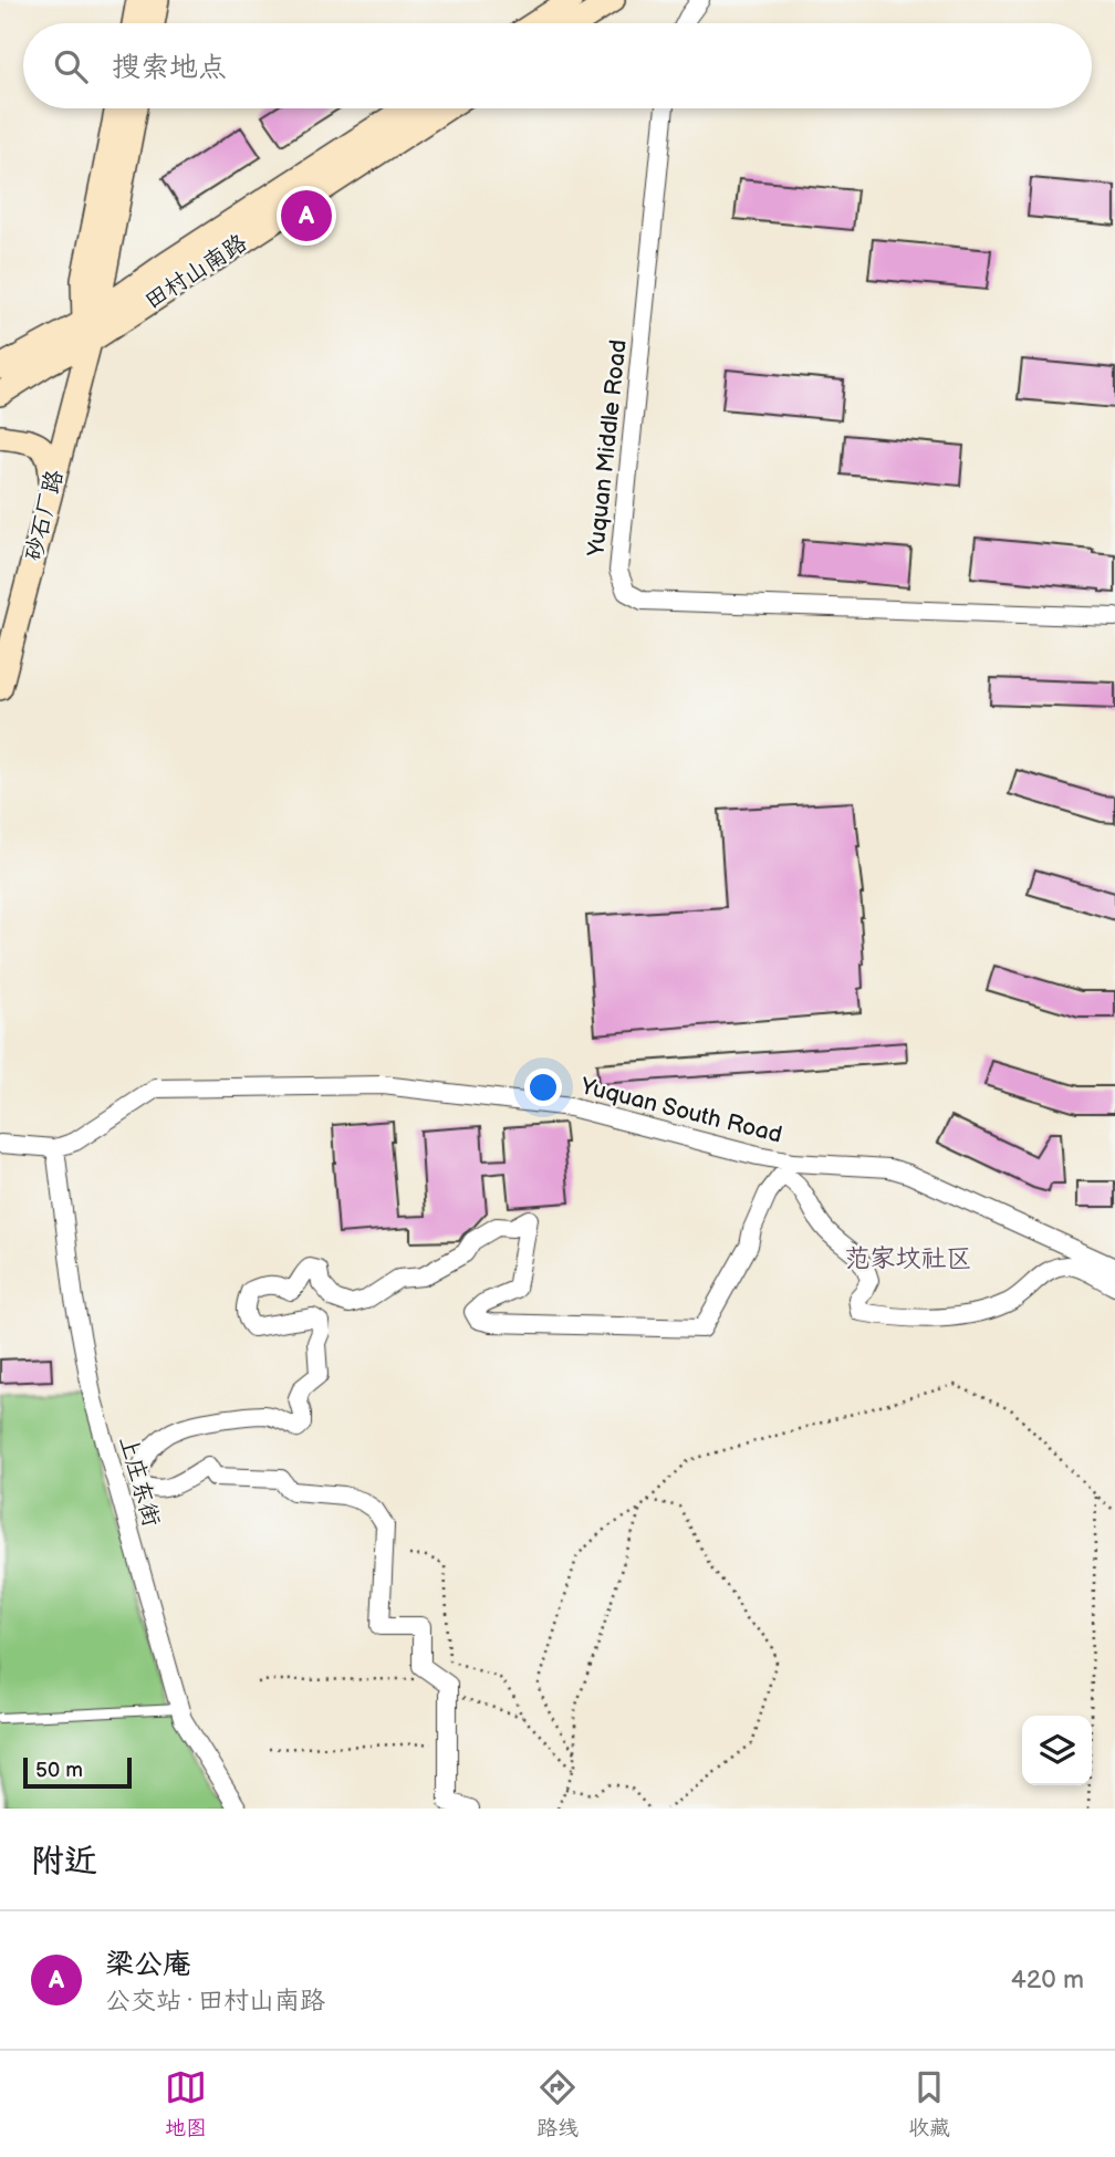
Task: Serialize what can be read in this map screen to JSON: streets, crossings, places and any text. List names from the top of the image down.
{
  "streets": {
    "main road": ["田村山南路", "砂石厂路"],
    "street": ["Yuquan Middle Road", "Yuquan South Road", "上庄东街"]
  },
  "crossings": [
    ["田村山南路", "砂石厂路"],
    ["Yuquan South Road", "上庄东街"]
  ],
  "districts": ["范家坟社区"],
  "scale_bar": "50 m",
  "page": {
    "search": "搜索地点",
    "pins": "A",
    "scale": "50 m",
    "heading": "附近",
    "list": [
      {
        "mark": "A",
        "name": "梁公庵",
        "note": "公交站 · 田村山南路",
        "value": "420 m"
      }
    ],
    "nav": ["地图", "路线", "收藏"]
  }
}
